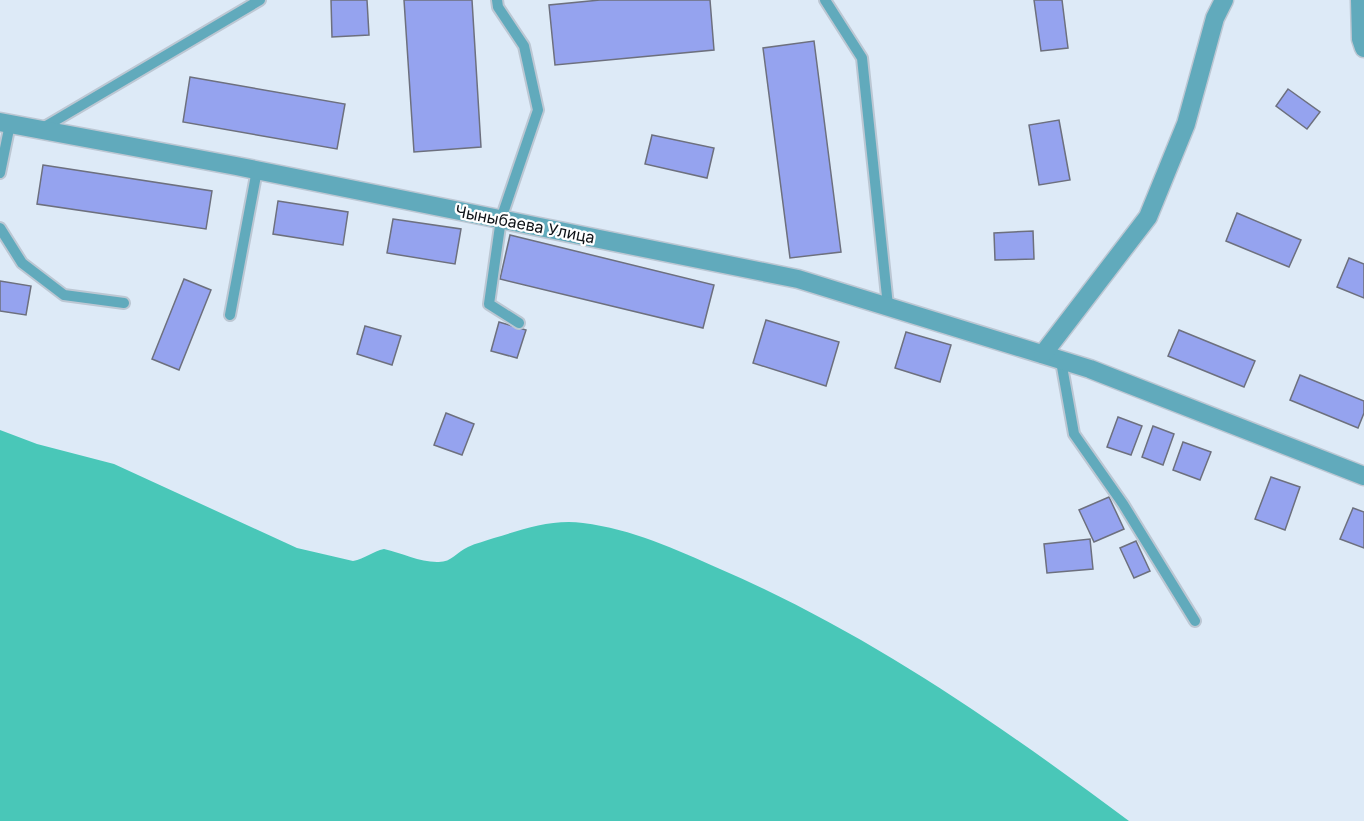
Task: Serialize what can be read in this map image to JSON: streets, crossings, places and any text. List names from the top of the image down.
{
  "streets": {
    "street": ["Чыныбаева Улица"]
  }
}
